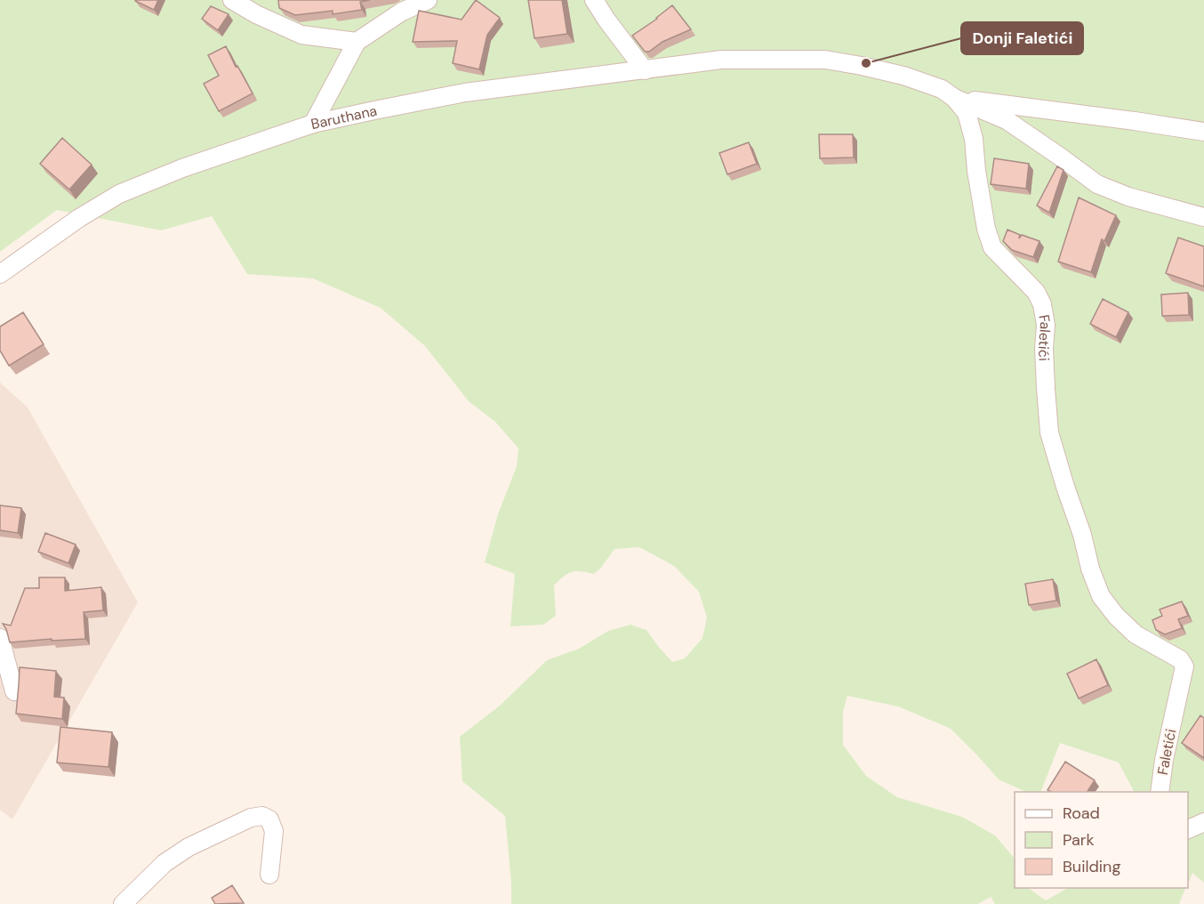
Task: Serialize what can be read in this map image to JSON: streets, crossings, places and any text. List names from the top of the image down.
{
  "streets": {
    "street": ["Baruthana", "Faletići"]
  },
  "crossings": [
    ["Baruthana", "Faletići"]
  ],
  "places": ["Donji Faletići"],
  "legend": ["Road", "Park", "Building"]
}
